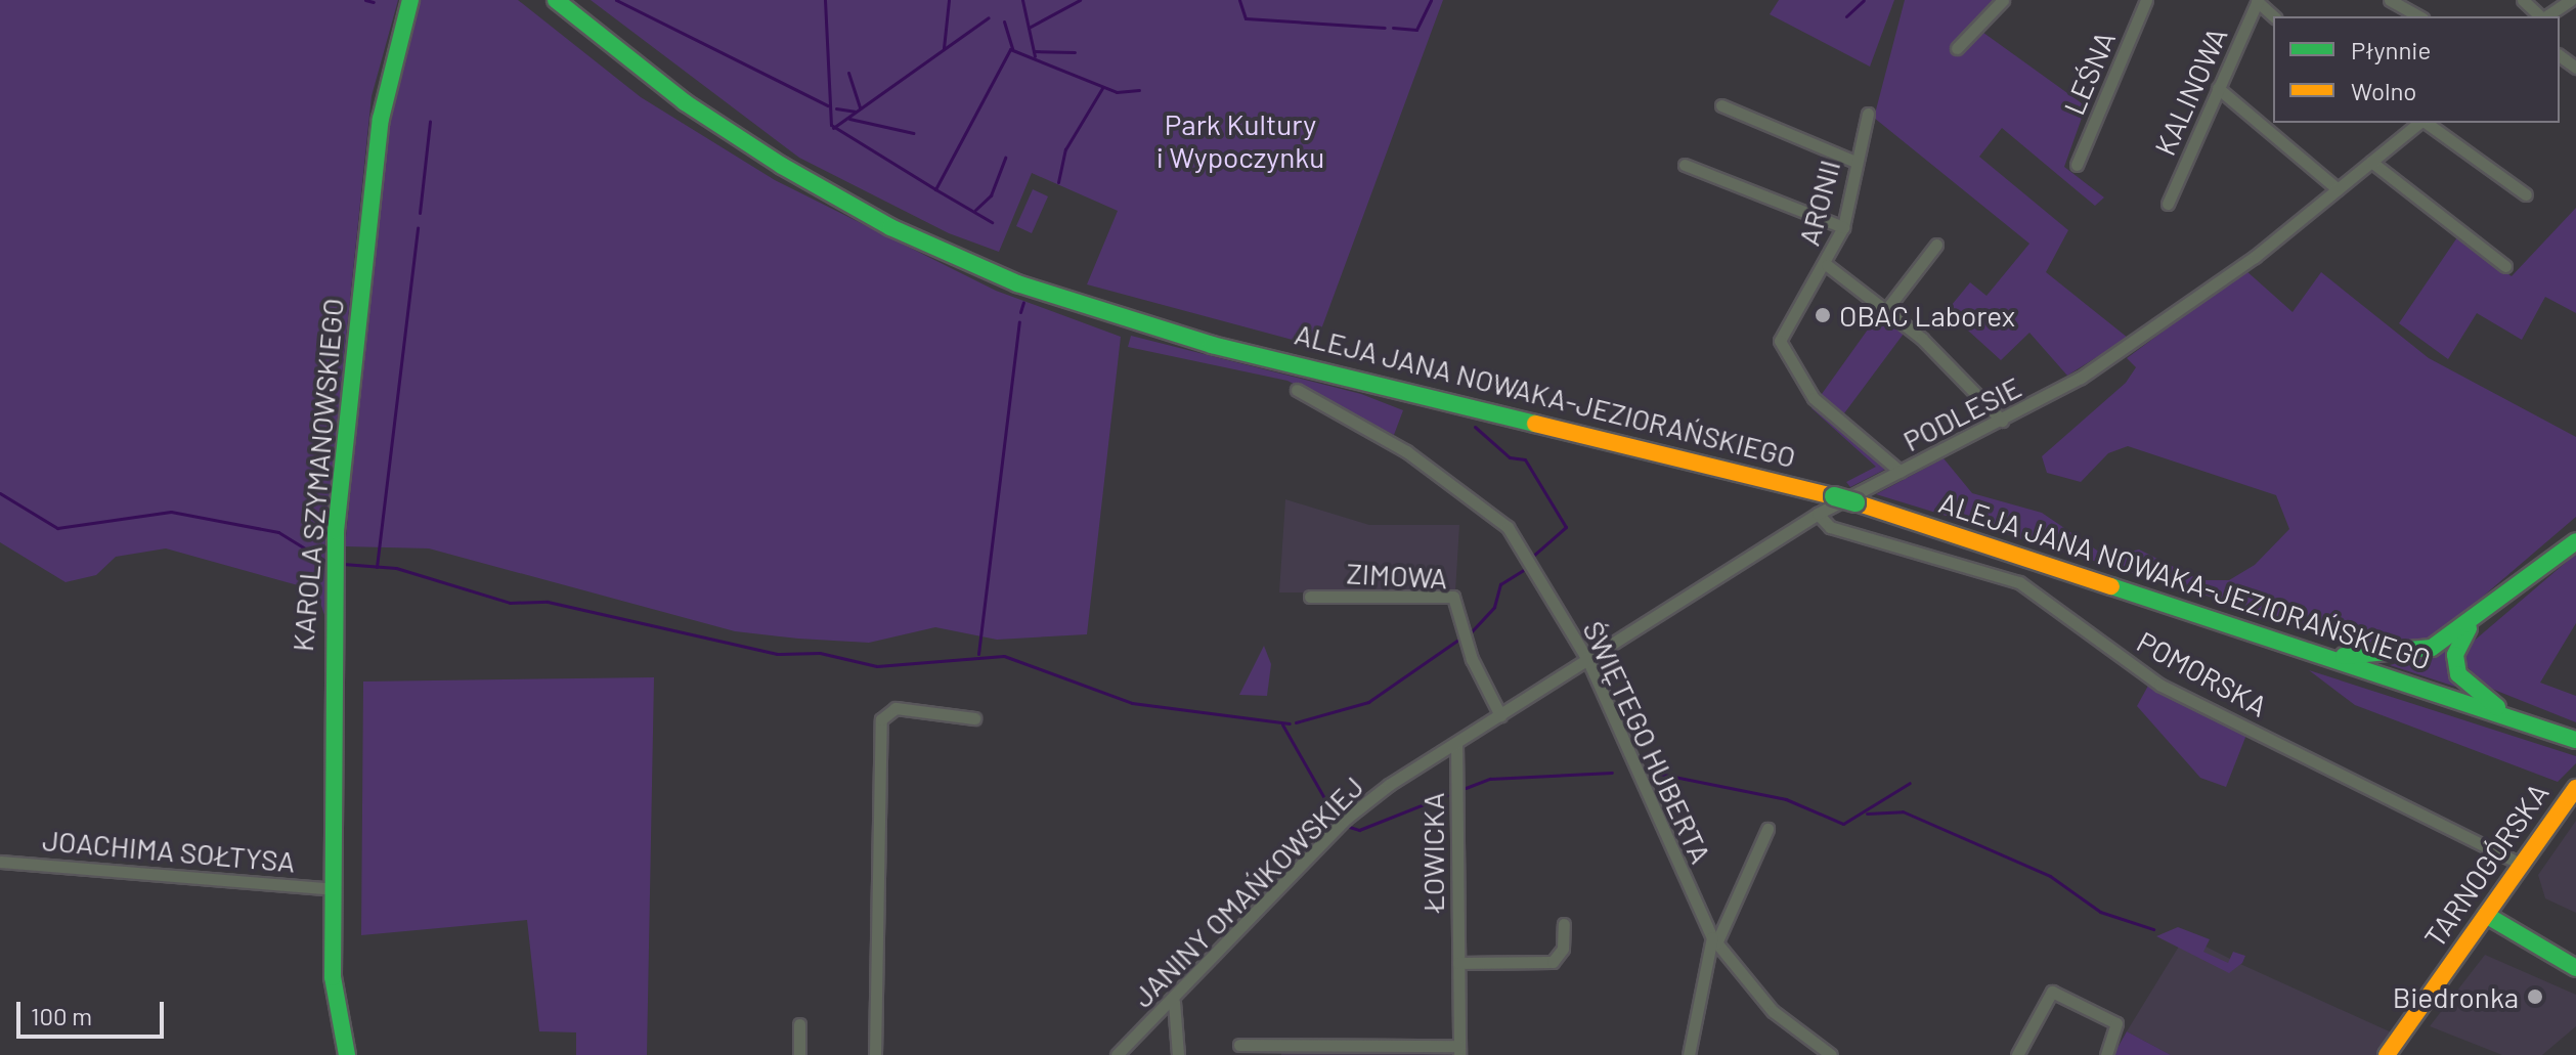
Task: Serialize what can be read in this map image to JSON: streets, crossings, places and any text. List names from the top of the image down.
{
  "streets": {
    "main road": ["ALEJA JANA NOWAKA-JEZIORAŃSKIEGO", "KAROLA SZYMANOWSKIEGO", "TARNOGÓRSKA"],
    "street": [
      "LEŚNA",
      "KALINOWA",
      "ARONII",
      "PODLESIE",
      "ZIMOWA",
      "POMORSKA",
      "ŚWIĘTEGO HUBERTA",
      "JOACHIMA SOŁTYSA",
      "ŁOWICKA",
      "JANINY OMAŃKOWSKIEJ"
    ]
  },
  "crossings": [
    ["ARONII", "PODLESIE"],
    ["PODLESIE", "ZIMOWA"],
    ["PODLESIE", "POMORSKA"],
    ["PODLESIE", "ŚWIĘTEGO HUBERTA"],
    ["PODLESIE", "JANINY OMAŃKOWSKIEJ"],
    ["KAROLA SZYMANOWSKIEGO", "JOACHIMA SOŁTYSA"],
    ["ZIMOWA", "JANINY OMAŃKOWSKIEJ"],
    ["POMORSKA", "TARNOGÓRSKA"],
    ["ŁOWICKA", "JANINY OMAŃKOWSKIEJ"]
  ],
  "parks": ["Park Kultury i Wypoczynku"],
  "places": ["OBAC Laborex", "Biedronka"],
  "legend": ["Płynnie", "Wolno"],
  "scale_bar": "100 m"
}
